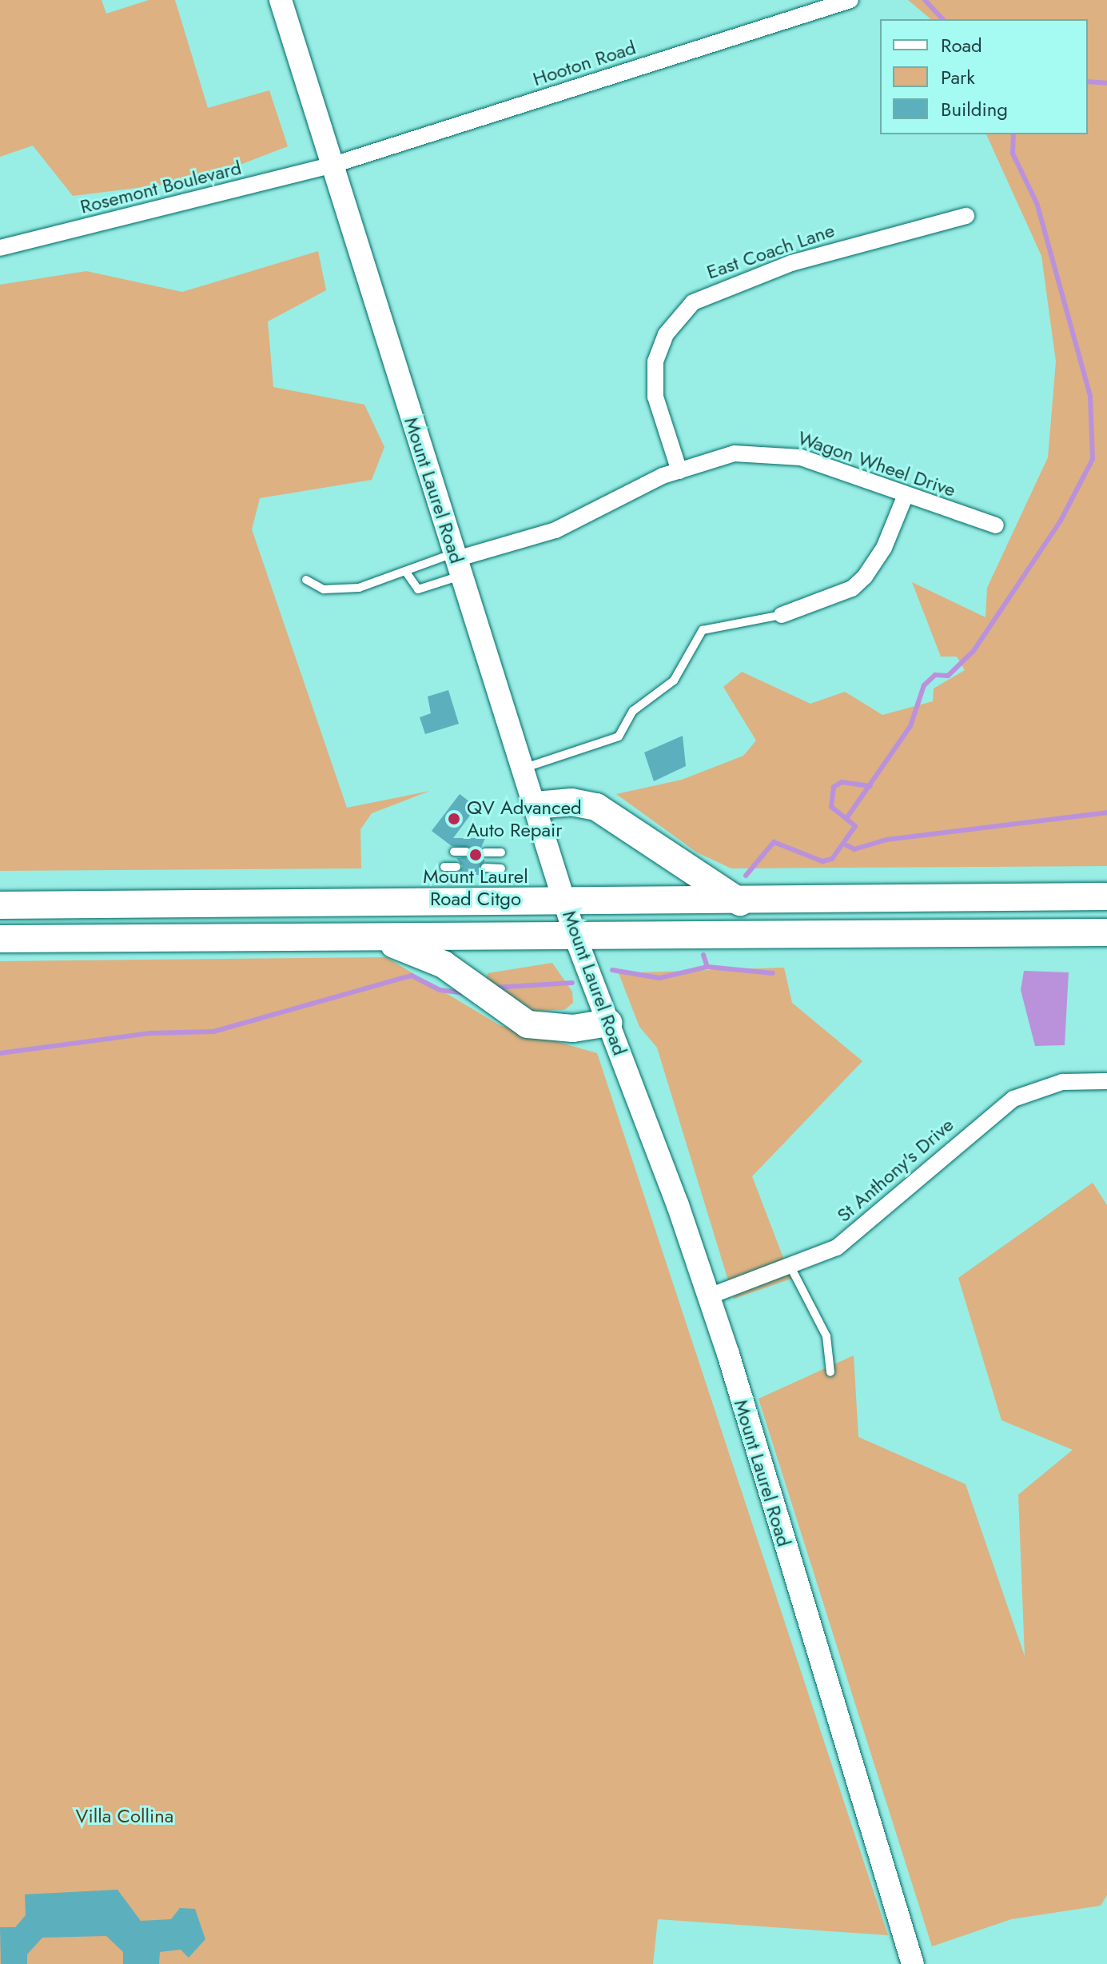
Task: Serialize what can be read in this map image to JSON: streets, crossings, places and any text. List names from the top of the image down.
{
  "streets": {
    "main road": ["Mount Laurel Road"],
    "street": [
      "Hooton Road",
      "Rosemont Boulevard",
      "East Coach Lane",
      "Wagon Wheel Drive",
      "St Anthony's Drive"
    ]
  },
  "crossings": [
    ["Hooton Road", "Rosemont Boulevard"],
    ["Hooton Road", "Mount Laurel Road"],
    ["Rosemont Boulevard", "Mount Laurel Road"],
    ["East Coach Lane", "Wagon Wheel Drive"],
    ["Wagon Wheel Drive", "Mount Laurel Road"],
    ["Mount Laurel Road", "St Anthony's Drive"]
  ],
  "parks": ["Villa Collina"],
  "places": ["QV Advanced Auto Repair", "Mount Laurel Road Citgo"],
  "legend": ["Road", "Park", "Building"]
}
